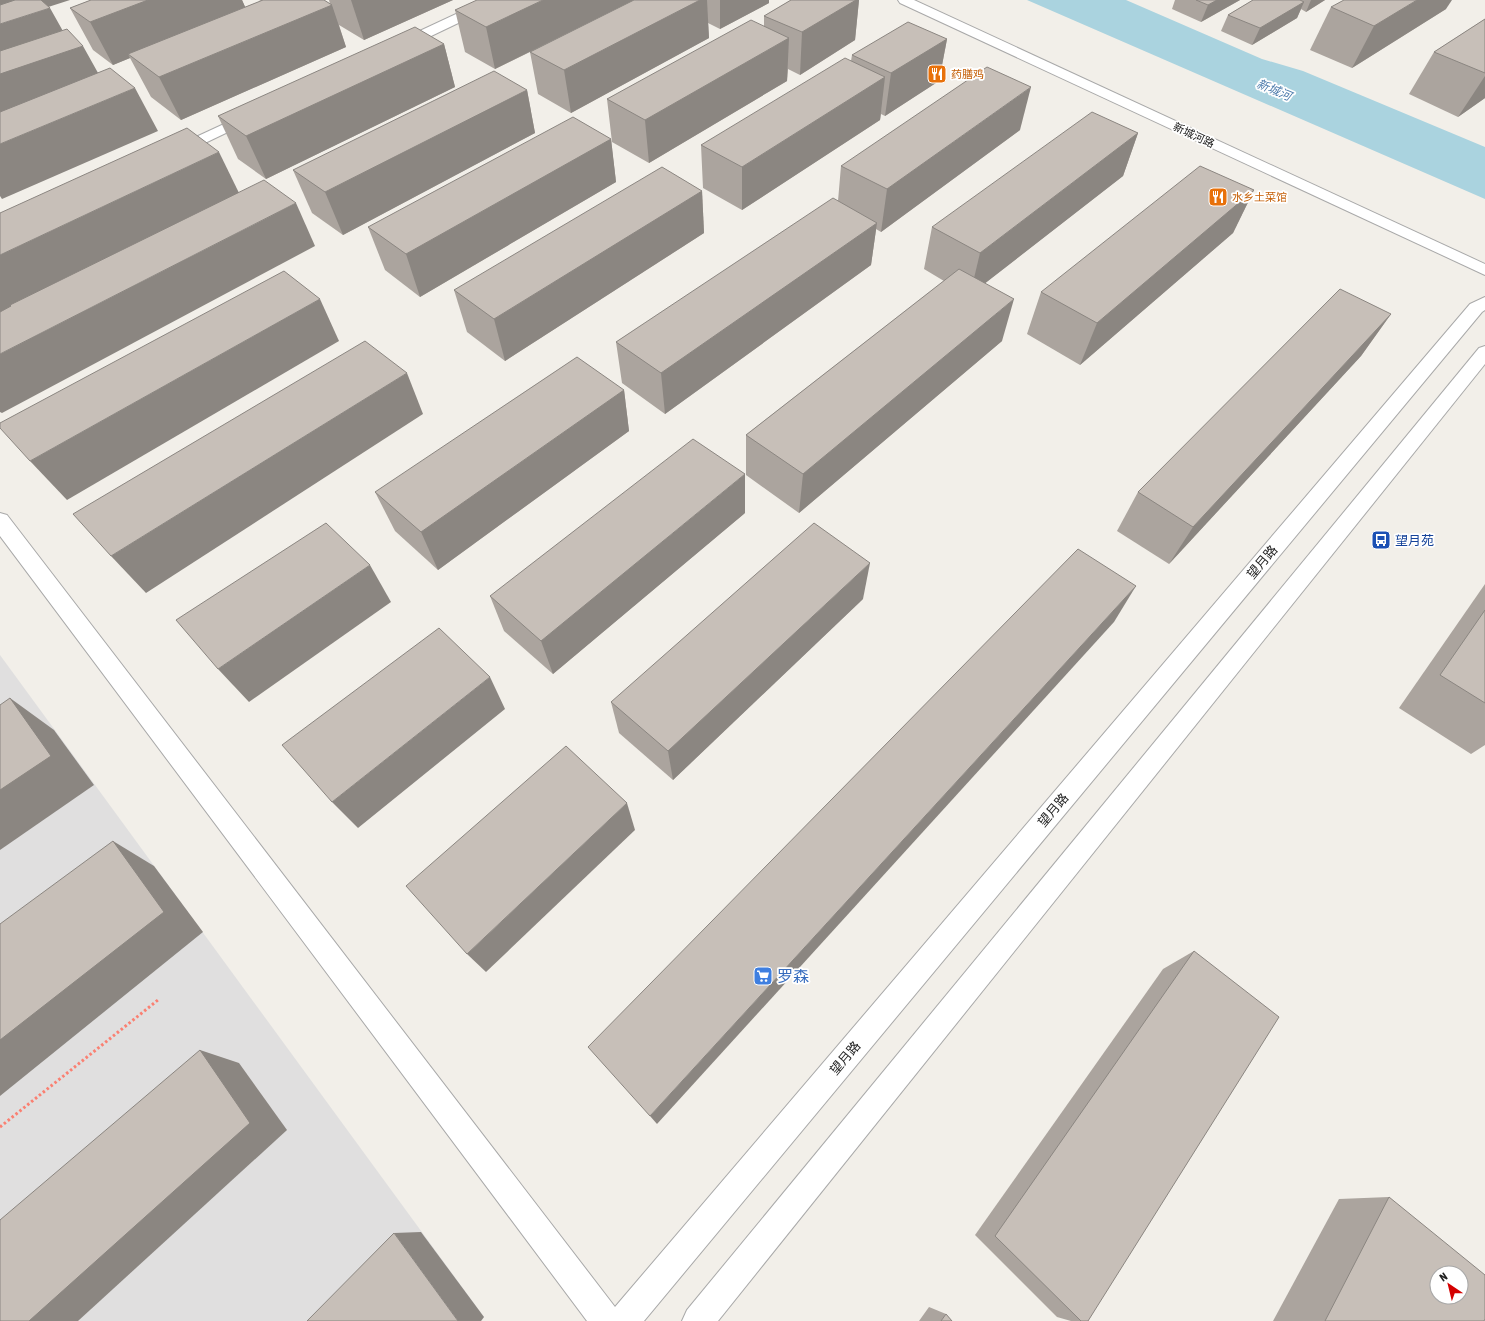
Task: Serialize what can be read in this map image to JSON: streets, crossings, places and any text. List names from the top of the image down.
{
  "streets": {
    "street": ["新城河路", "望月路"]
  },
  "water": ["新城河"],
  "places": {
    "restaurant": ["药膳鸡", "水乡土菜馆"],
    "bus stop": ["望月苑"],
    "supermarket": ["罗森"]
  },
  "north": "top left"
}
